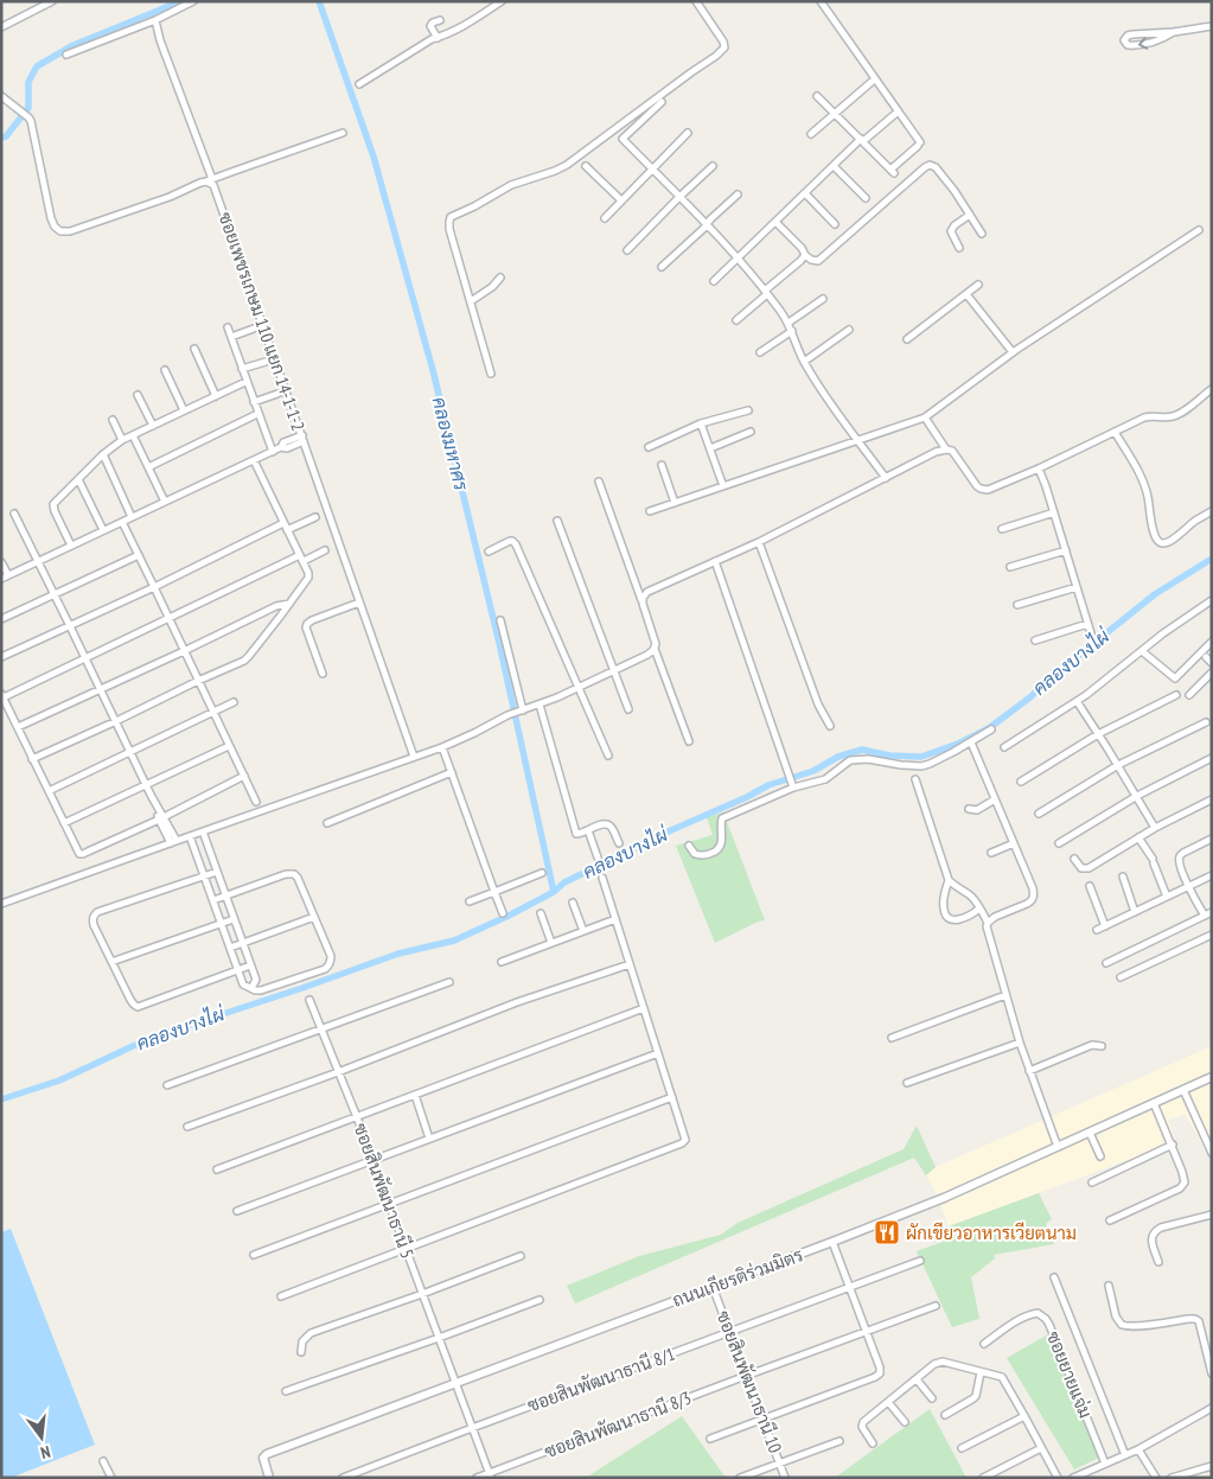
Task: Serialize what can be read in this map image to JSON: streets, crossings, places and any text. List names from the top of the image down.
{
  "streets": {
    "street": [
      "ซอยเพชรเกษม 110 แยก 14-1-1-2",
      "ซอยสินพัฒนาธานี 5",
      "ถนนเกียรติร่วมมิตร",
      "ซอยยายแจ่ม",
      "ซอยสินพัฒนาธานี 8/1",
      "ซอยสินพัฒนาธานี 10",
      "ซอยสินพัฒนาธานี 8/3"
    ]
  },
  "crossings": [
    ["ซอยสินพัฒนาธานี 5", "ถนนเกียรติร่วมมิตร"],
    ["ซอยสินพัฒนาธานี 5", "ซอยสินพัฒนาธานี 8/1"],
    ["ซอยสินพัฒนาธานี 5", "ซอยสินพัฒนาธานี 8/3"],
    ["ถนนเกียรติร่วมมิตร", "ซอยสินพัฒนาธานี 10"],
    ["ซอยสินพัฒนาธานี 8/1", "ซอยสินพัฒนาธานี 10"],
    ["ซอยสินพัฒนาธานี 10", "ซอยสินพัฒนาธานี 8/3"]
  ],
  "water": ["คลองมหาศร", "คลองบางไผ่"],
  "places": {
    "restaurant": ["ผักเขียวอาหารเวียตนาม"]
  },
  "north": "bottom"
}
